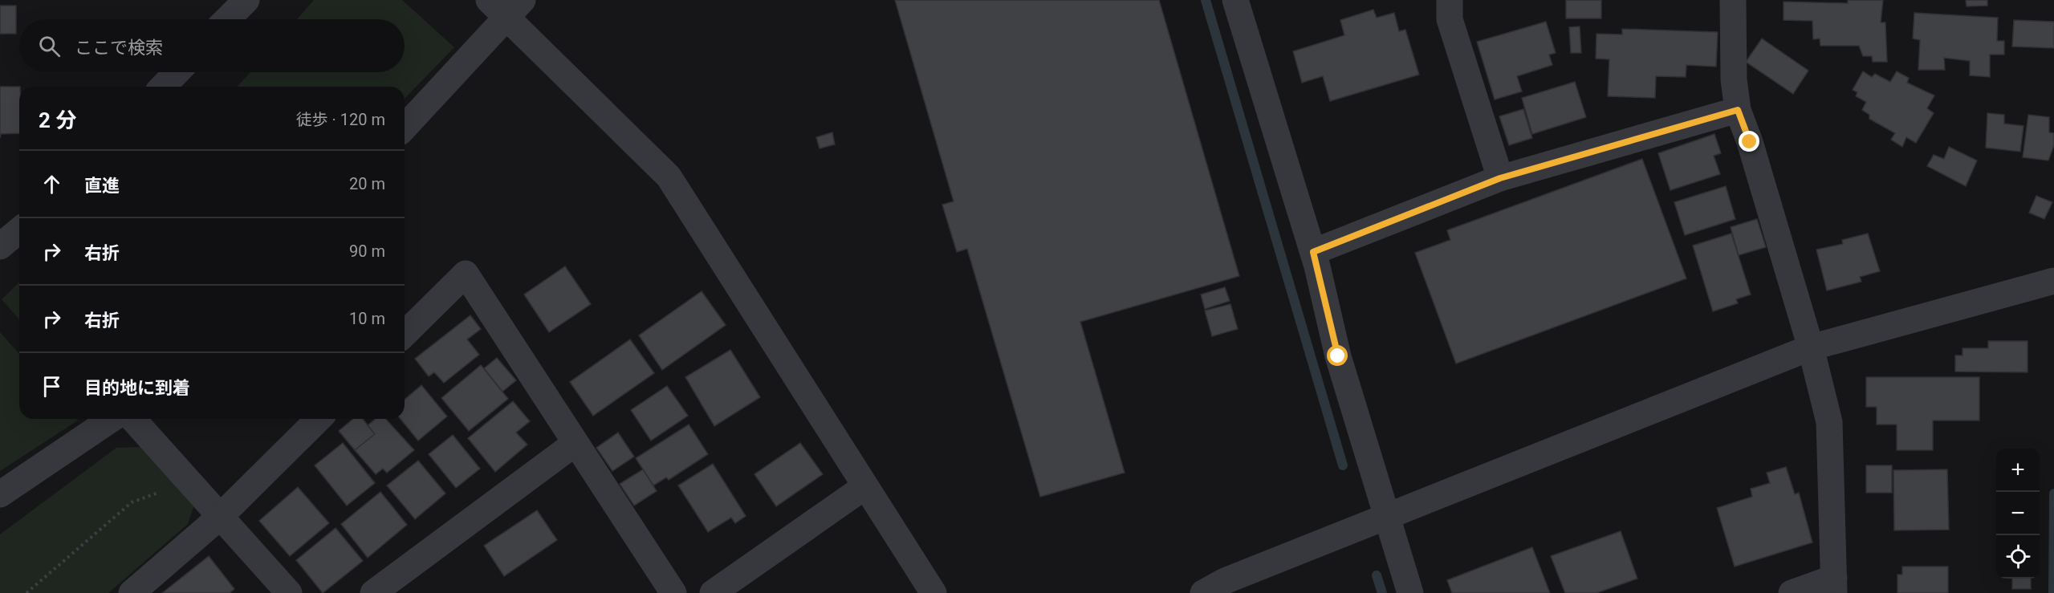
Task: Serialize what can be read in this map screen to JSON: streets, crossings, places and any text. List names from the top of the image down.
{
  "page": {
    "search": "ここで検索",
    "heading": ["2 分", "徒歩 · 120 m"],
    "list": [
      ["直進", "20 m"],
      ["右折", "90 m"],
      ["右折", "10 m"],
      "目的地に到着"
    ],
    "map_buttons": ["+", "−"]
  }
}
